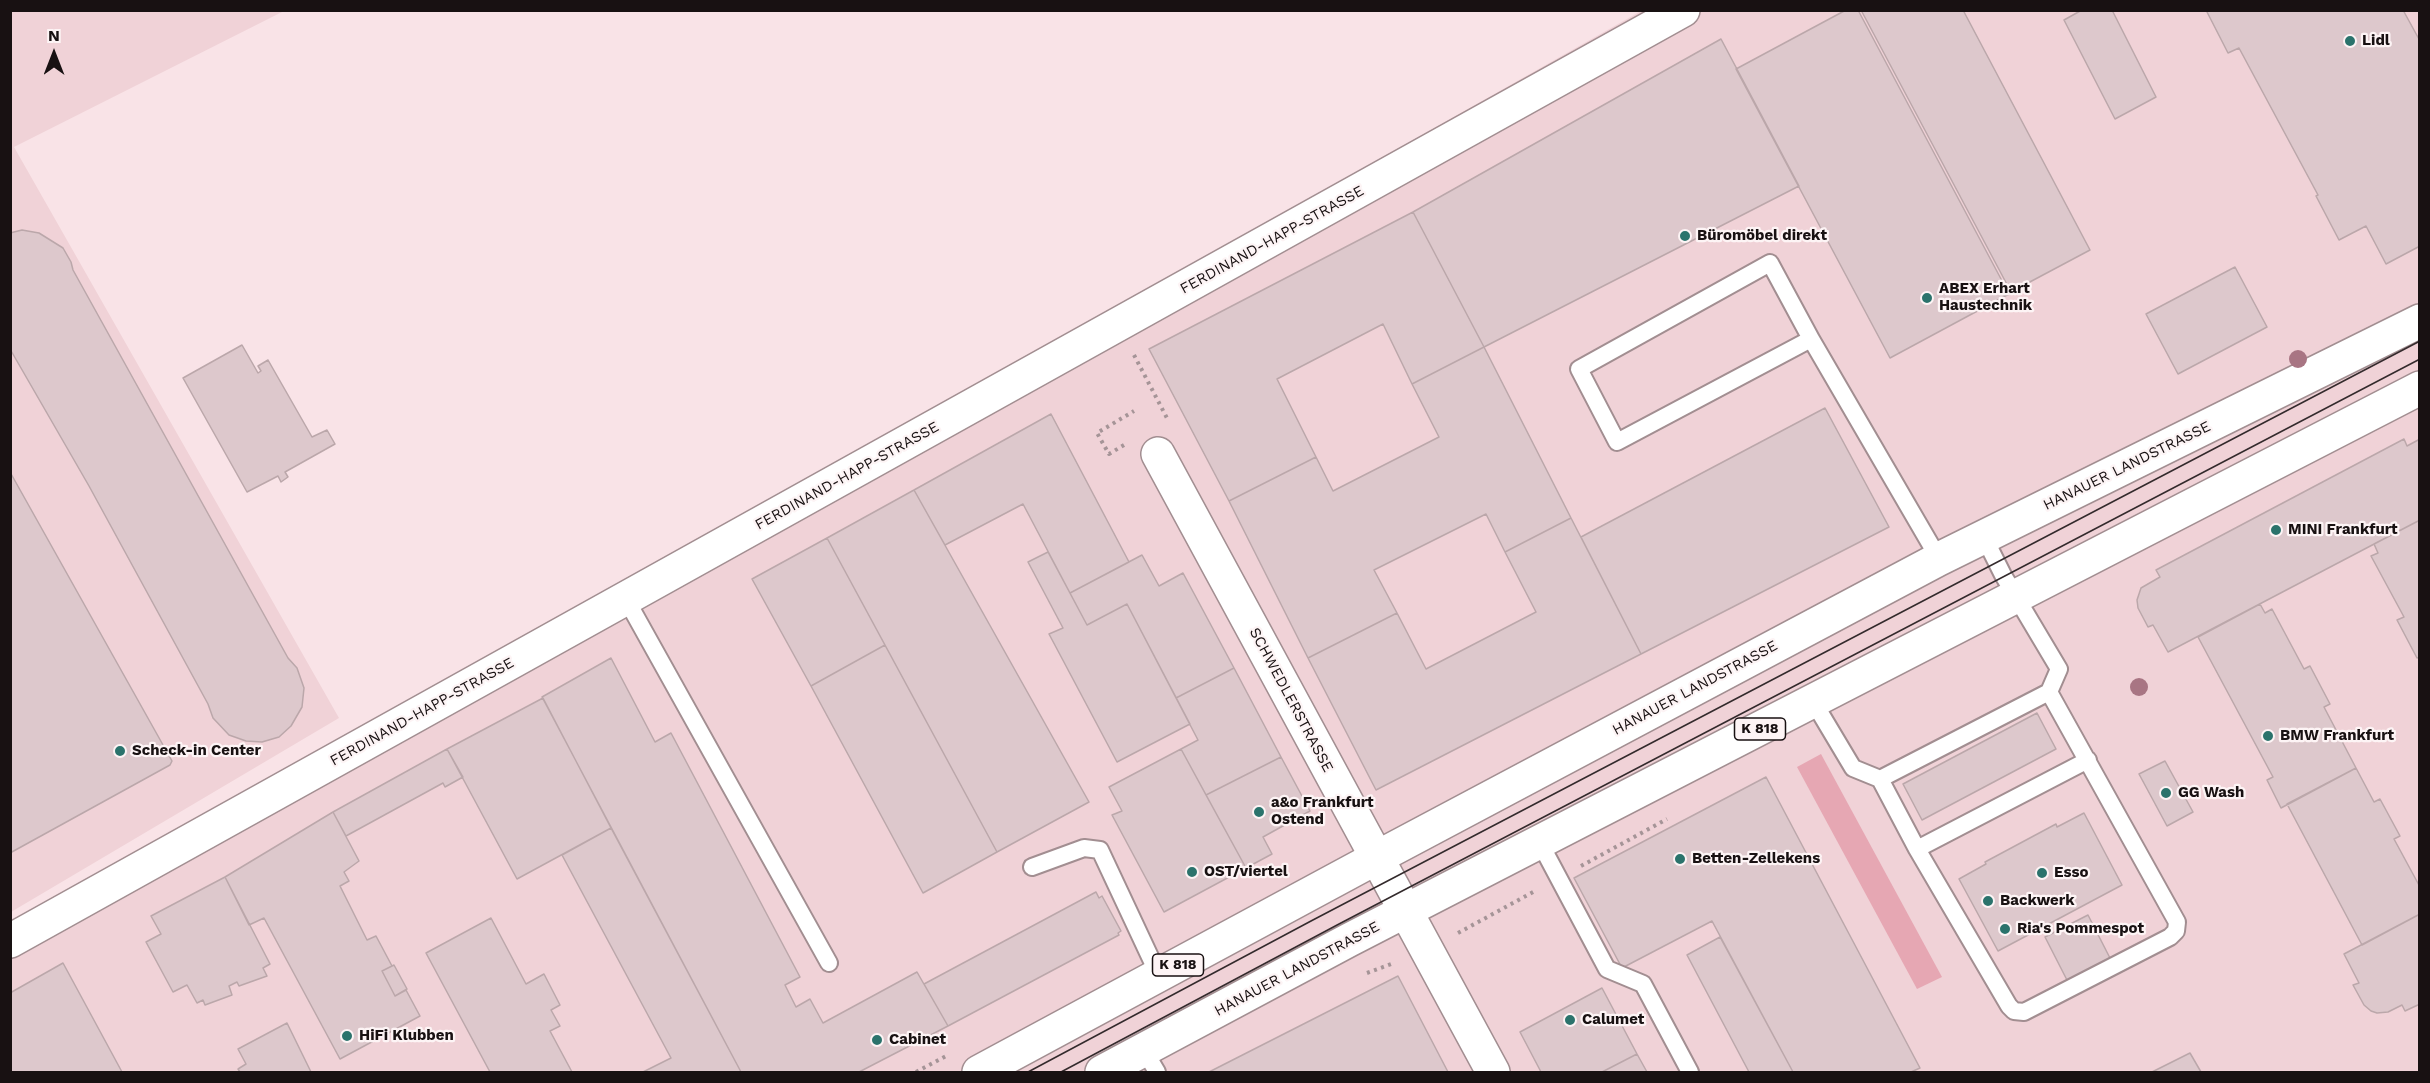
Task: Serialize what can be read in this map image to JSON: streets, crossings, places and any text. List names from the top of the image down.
{
  "streets": {
    "main road": [
      "FERDINAND-HAPP-STRASSE",
      "HANAUER LANDSTRASSE",
      "SCHWEDLERSTRASSE",
      "K 818"
    ]
  },
  "crossings": [
    ["HANAUER LANDSTRASSE", "SCHWEDLERSTRASSE"]
  ],
  "places": [
    "Lidl",
    "Büromöbel direkt",
    "ABEX Erhart Haustechnik",
    "MINI Frankfurt",
    "BMW Frankfurt",
    "Scheck-in Center",
    "GG Wash",
    "a&o Frankfurt Ostend",
    "Betten-Zellekens",
    "OST/viertel",
    "Esso",
    "Backwerk",
    "Ria's Pommespot",
    "Calumet",
    "HiFi Klubben",
    "Cabinet"
  ],
  "north": "top"
}
